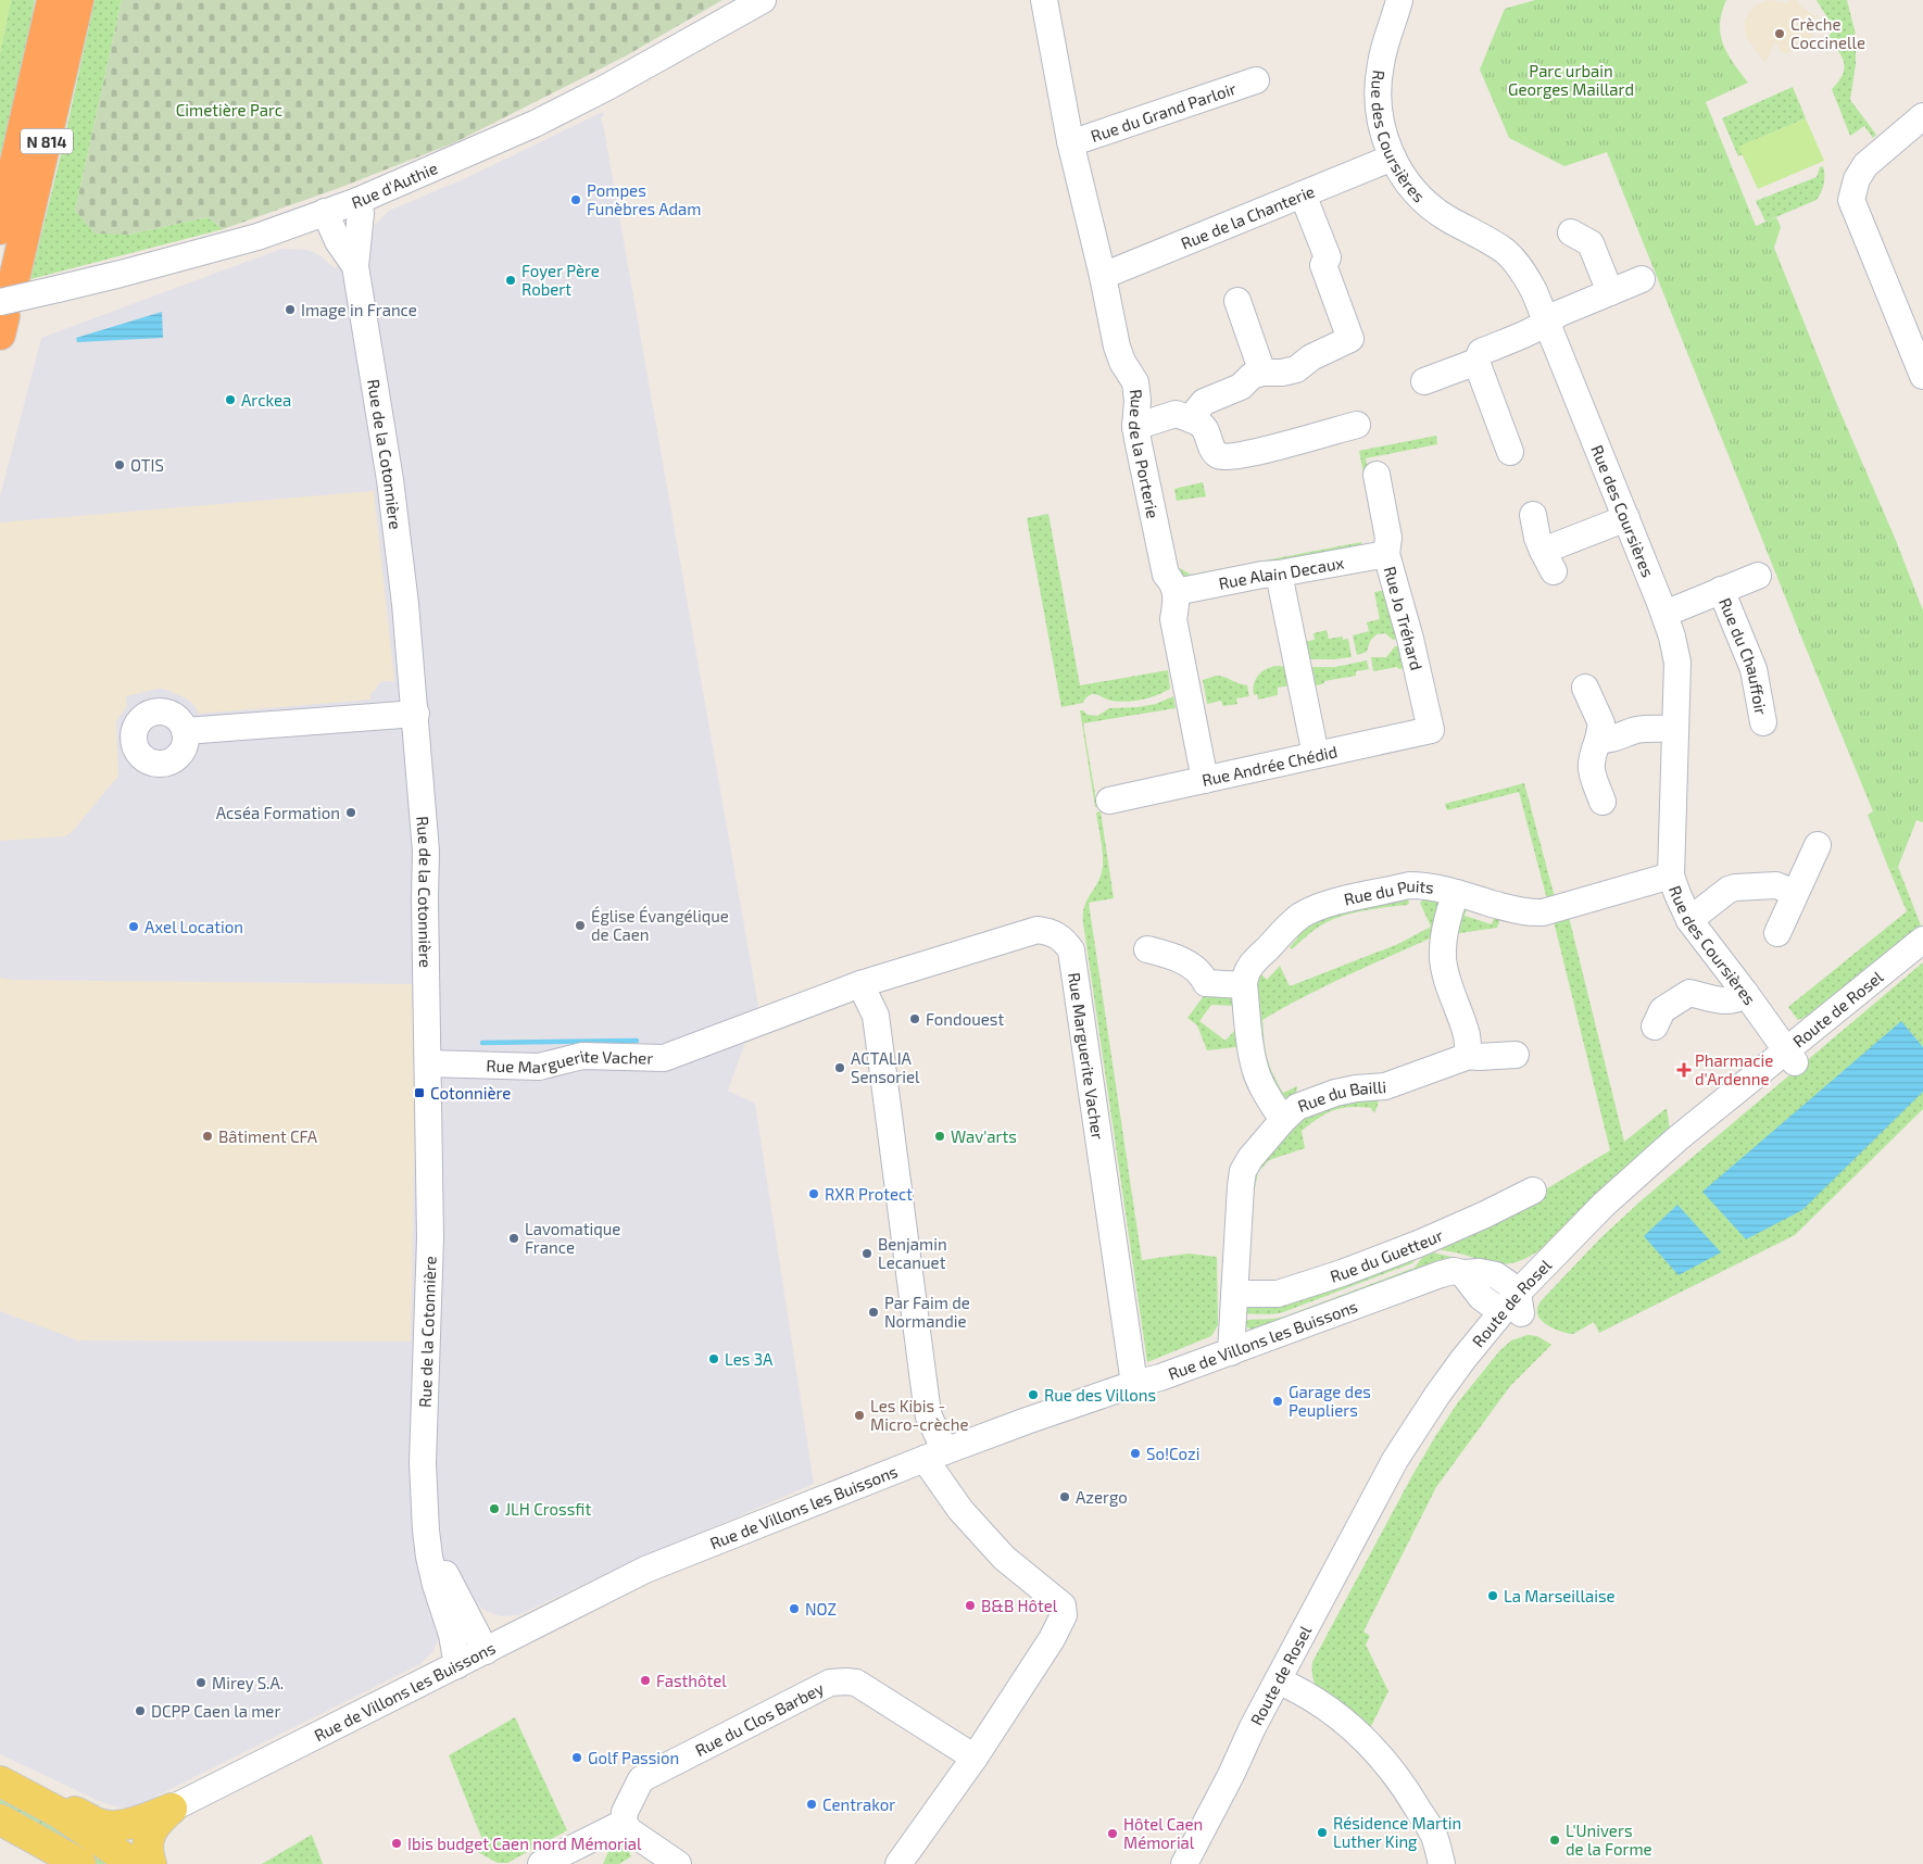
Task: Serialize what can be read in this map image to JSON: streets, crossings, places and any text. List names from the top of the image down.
{
  "streets": {
    "highway": ["N 814"],
    "street": [
      "Rue du Grand Parloir",
      "Rue des Coursières",
      "Rue d'Authie",
      "Rue de la Chanterie",
      "Rue de la Porterie",
      "Rue de la Cotonnière",
      "Rue Alain Decaux",
      "Rue Jo Tréhard",
      "Rue du Chauffoir",
      "Rue Andrée Chédid",
      "Rue du Puits",
      "Route de Rosel",
      "Rue Marguerite Vacher",
      "Rue du Bailli",
      "Rue du Guetteur",
      "Rue de Villons les Buissons",
      "Rue du Clos Barbey"
    ]
  },
  "crossings": [
    ["Rue du Grand Parloir", "Rue de la Porterie"],
    ["Rue des Coursières", "Rue de la Chanterie"],
    ["Rue des Coursières", "Rue du Puits"],
    ["Rue des Coursières", "Route de Rosel"],
    ["N 814", "Rue d'Authie"],
    ["Rue d'Authie", "Rue de la Cotonnière"],
    ["Rue de la Chanterie", "Rue de la Porterie"],
    ["Rue de la Porterie", "Rue Alain Decaux"],
    ["Rue de la Porterie", "Rue Andrée Chédid"],
    ["Rue de la Cotonnière", "Rue Marguerite Vacher"],
    ["Rue de la Cotonnière", "Rue de Villons les Buissons"],
    ["Rue Alain Decaux", "Rue Jo Tréhard"],
    ["Rue Jo Tréhard", "Rue Andrée Chédid"],
    ["Route de Rosel", "Rue de Villons les Buissons"],
    ["Rue Marguerite Vacher", "Rue de Villons les Buissons"],
    ["Rue du Bailli", "Rue du Guetteur"],
    ["Rue du Bailli", "Rue de Villons les Buissons"]
  ],
  "parks": ["Parc urbain Georges Maillard", "Cimetière Parc"],
  "places": {
    "other": [
      "Crèche Coccinelle",
      "Pompes Funèbres Adam",
      "Foyer Père Robert",
      "Image in France",
      "Arckea",
      "OTIS",
      "Acséa Formation",
      "Église Évangélique de Caen",
      "Axel Location",
      "Fondouest",
      "ACTALIA Sensoriel",
      "Bâtiment CFA",
      "Wav'arts",
      "RXR Protect",
      "Lavomatique France",
      "Benjamin Lecanuet",
      "Par Faim de Normandie",
      "Les 3A",
      "Rue des Villons",
      "Garage des Peupliers",
      "Les Kibis - Micro-crèche",
      "So!Cozi",
      "Azergo",
      "JLH Crossfit",
      "La Marseillaise",
      "B&B Hôtel",
      "NOZ",
      "Fasthôtel",
      "Mirey S.A.",
      "DCPP Caen la mer",
      "Golf Passion",
      "Centrakor",
      "Résidence Martin Luther King",
      "Hôtel Caen Mémorial",
      "L'Univers de la Forme",
      "Ibis budget Caen nord Mémorial"
    ],
    "health": ["Pharmacie d'Ardenne"],
    "transit": ["Cotonnière"]
  }
}
